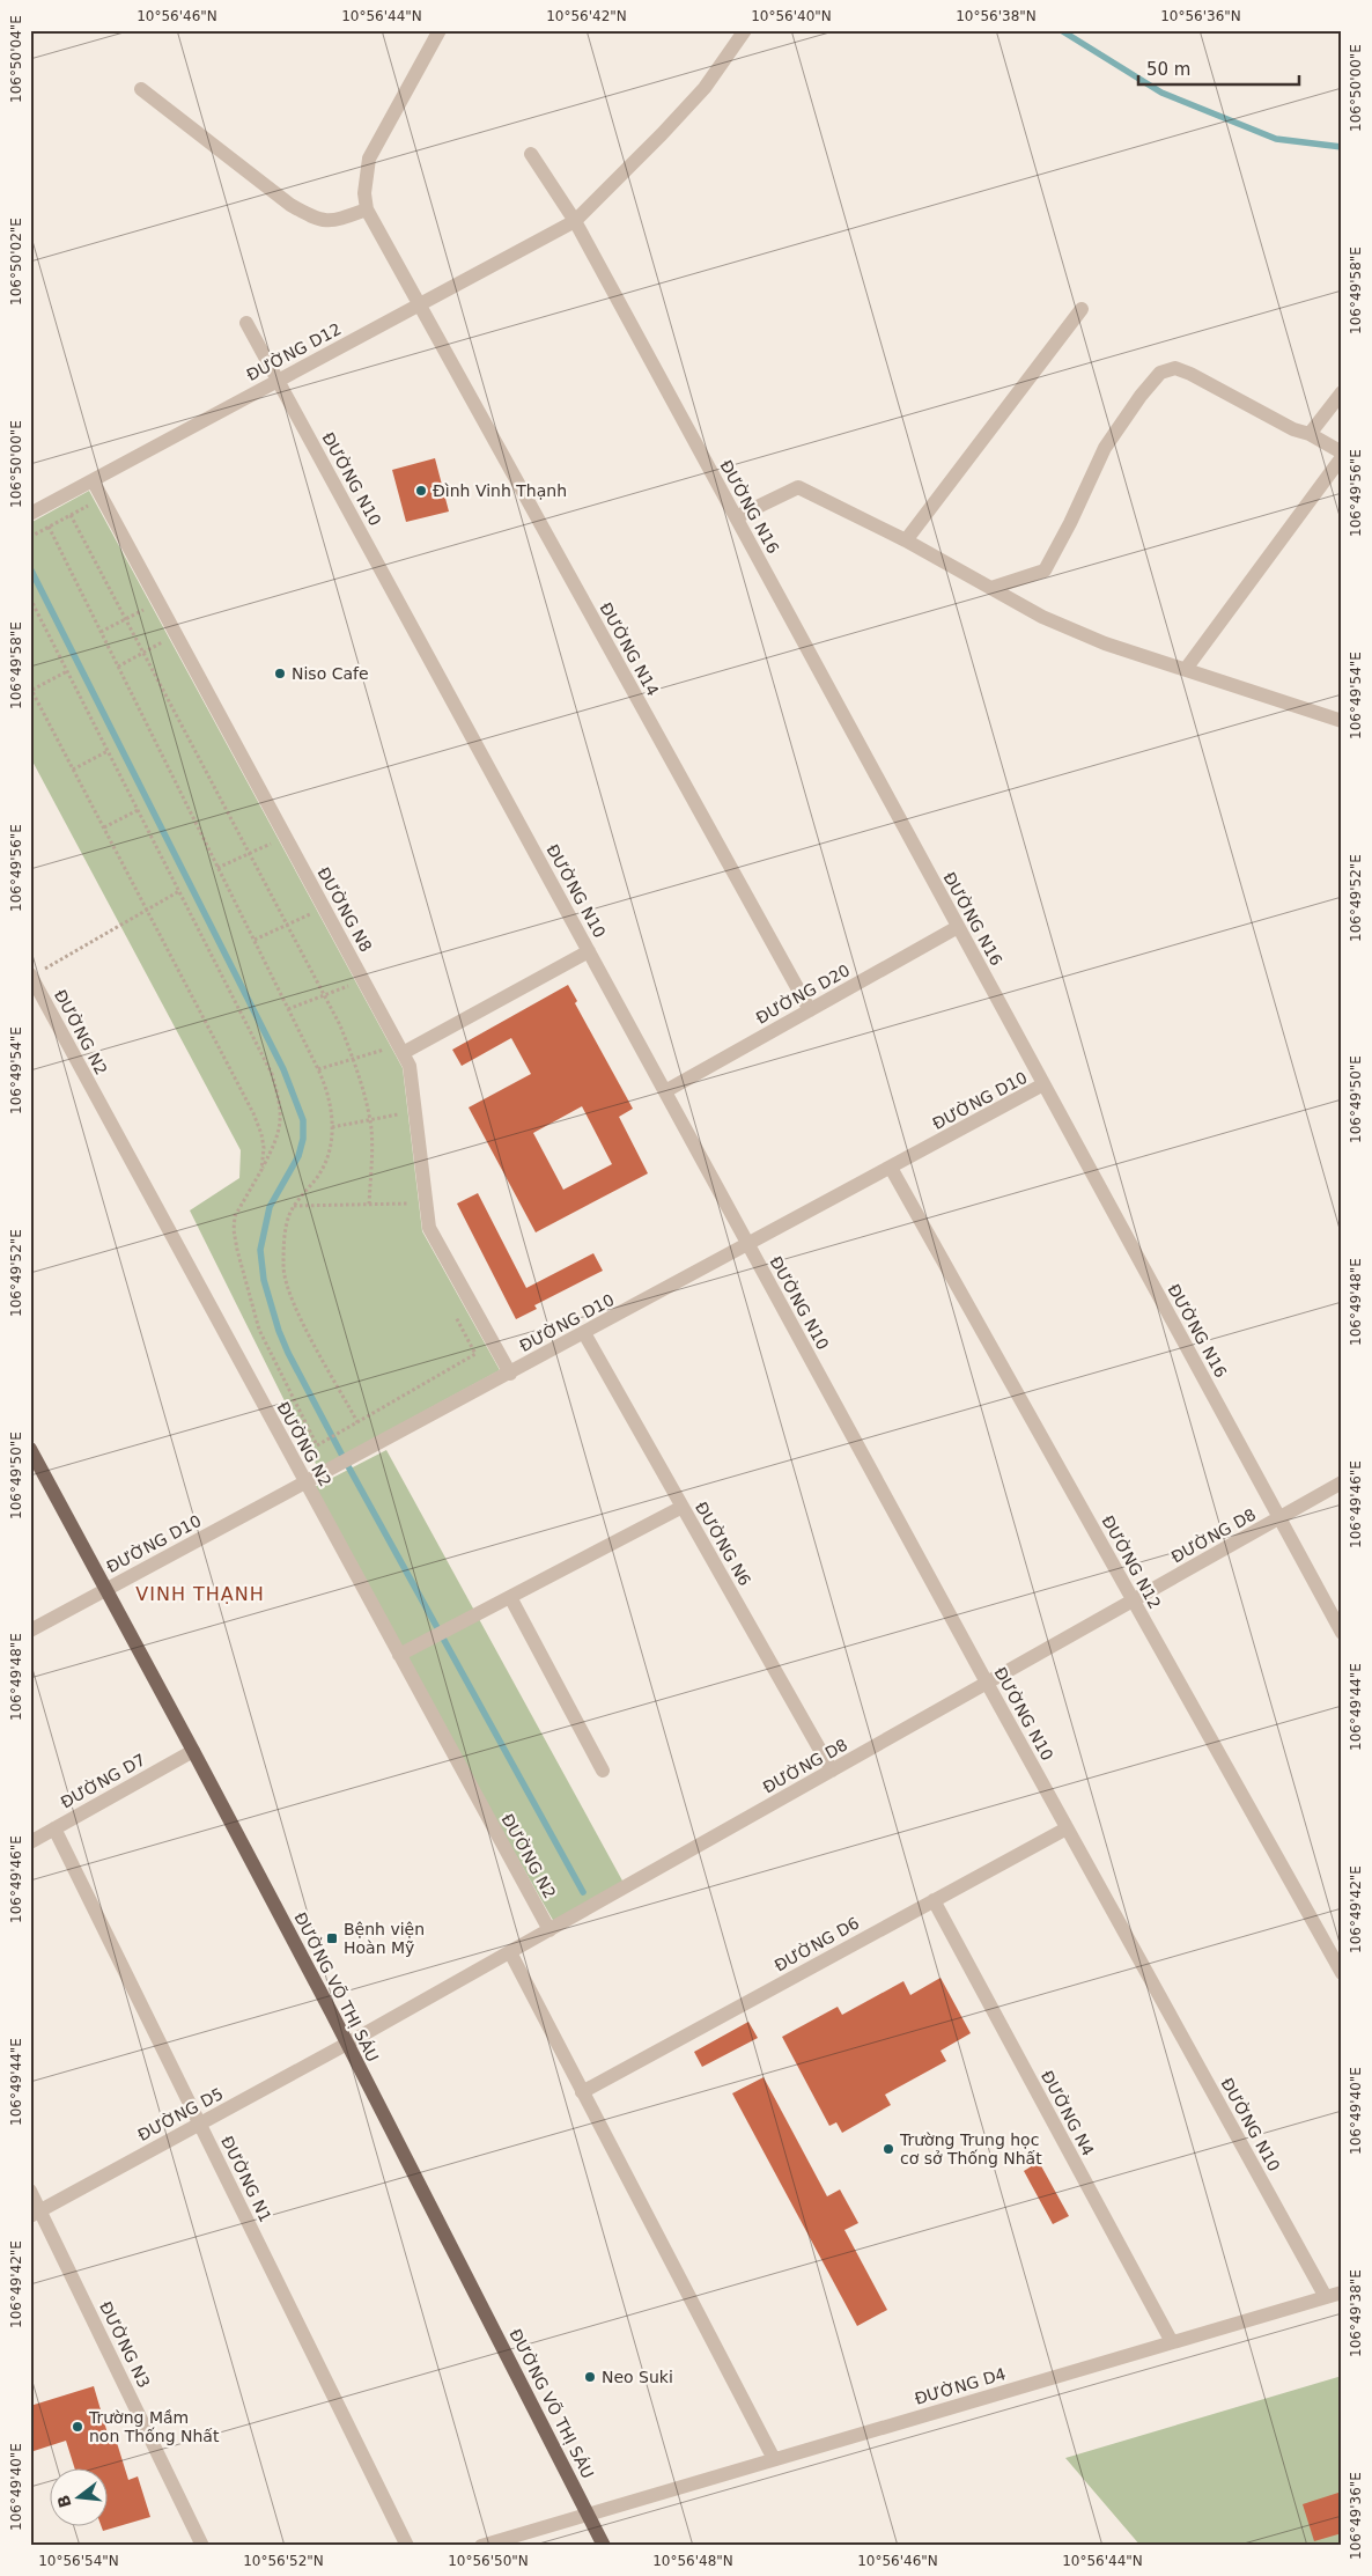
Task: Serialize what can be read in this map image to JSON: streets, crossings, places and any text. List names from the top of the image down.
{
  "streets": {
    "main road": ["ĐƯỜNG VÕ THỊ SÁU"],
    "street": [
      "ĐƯỜNG D12",
      "ĐƯỜNG N10",
      "ĐƯỜNG N16",
      "ĐƯỜNG N14",
      "ĐƯỜNG N8",
      "ĐƯỜNG D20",
      "ĐƯỜNG N2",
      "ĐƯỜNG D10",
      "ĐƯỜNG D8",
      "ĐƯỜNG N6",
      "ĐƯỜNG N12",
      "ĐƯỜNG D7",
      "ĐƯỜNG D6",
      "ĐƯỜNG N4",
      "ĐƯỜNG D5",
      "ĐƯỜNG N1",
      "ĐƯỜNG N3",
      "ĐƯỜNG D4"
    ]
  },
  "crossings": [
    ["ĐƯỜNG D12", "ĐƯỜNG N10"],
    ["ĐƯỜNG D12", "ĐƯỜNG N16"],
    ["ĐƯỜNG D12", "ĐƯỜNG N14"],
    ["ĐƯỜNG D12", "ĐƯỜNG N8"],
    ["ĐƯỜNG N10", "ĐƯỜNG D20"],
    ["ĐƯỜNG N10", "ĐƯỜNG D10"],
    ["ĐƯỜNG N10", "ĐƯỜNG D8"],
    ["ĐƯỜNG N10", "ĐƯỜNG D6"],
    ["ĐƯỜNG N10", "ĐƯỜNG D4"],
    ["ĐƯỜNG N16", "ĐƯỜNG D20"],
    ["ĐƯỜNG N16", "ĐƯỜNG D10"],
    ["ĐƯỜNG N16", "ĐƯỜNG D8"],
    ["ĐƯỜNG N14", "ĐƯỜNG D20"],
    ["ĐƯỜNG N8", "ĐƯỜNG D10"],
    ["ĐƯỜNG N2", "ĐƯỜNG D10"],
    ["ĐƯỜNG N2", "ĐƯỜNG D8"],
    ["ĐƯỜNG D10", "ĐƯỜNG N6"],
    ["ĐƯỜNG D10", "ĐƯỜNG N12"],
    ["ĐƯỜNG D10", "ĐƯỜNG VÕ THỊ SÁU"],
    ["ĐƯỜNG D8", "ĐƯỜNG N6"],
    ["ĐƯỜNG D8", "ĐƯỜNG N12"],
    ["ĐƯỜNG D8", "ĐƯỜNG VÕ THỊ SÁU"],
    ["ĐƯỜNG D8", "ĐƯỜNG D5"],
    ["ĐƯỜNG D7", "ĐƯỜNG VÕ THỊ SÁU"],
    ["ĐƯỜNG D7", "ĐƯỜNG N1"],
    ["ĐƯỜNG D6", "ĐƯỜNG N4"],
    ["ĐƯỜNG VÕ THỊ SÁU", "ĐƯỜNG D5"],
    ["ĐƯỜNG VÕ THỊ SÁU", "ĐƯỜNG D4"],
    ["ĐƯỜNG N4", "ĐƯỜNG D4"],
    ["ĐƯỜNG D5", "ĐƯỜNG N1"],
    ["ĐƯỜNG D5", "ĐƯỜNG N3"]
  ],
  "districts": ["VINH THẠNH"],
  "places": {
    "other": [
      "Đình Vinh Thạnh",
      "Niso Cafe",
      "Trường Trung học cơ sở Thống Nhất",
      "Neo Suki",
      "Trường Mầm non Thống Nhất"
    ],
    "transit": ["Bệnh viện Hoàn Mỹ"]
  },
  "scale_bar": "50 m",
  "north": "left",
  "coordinates": [
    "10°56'46\"N",
    "10°56'44\"N",
    "10°56'42\"N",
    "10°56'40\"N",
    "10°56'38\"N",
    "10°56'36\"N",
    "106°50'04\"E",
    "106°50'00\"E",
    "106°50'02\"E",
    "106°49'58\"E",
    "106°49'56\"E",
    "106°49'54\"E",
    "106°49'52\"E",
    "106°49'50\"E",
    "106°49'48\"E",
    "106°49'46\"E",
    "106°49'44\"E",
    "106°49'42\"E",
    "106°49'40\"E",
    "106°49'38\"E",
    "106°49'36\"E",
    "10°56'54\"N",
    "10°56'52\"N",
    "10°56'50\"N",
    "10°56'48\"N"
  ]
}
